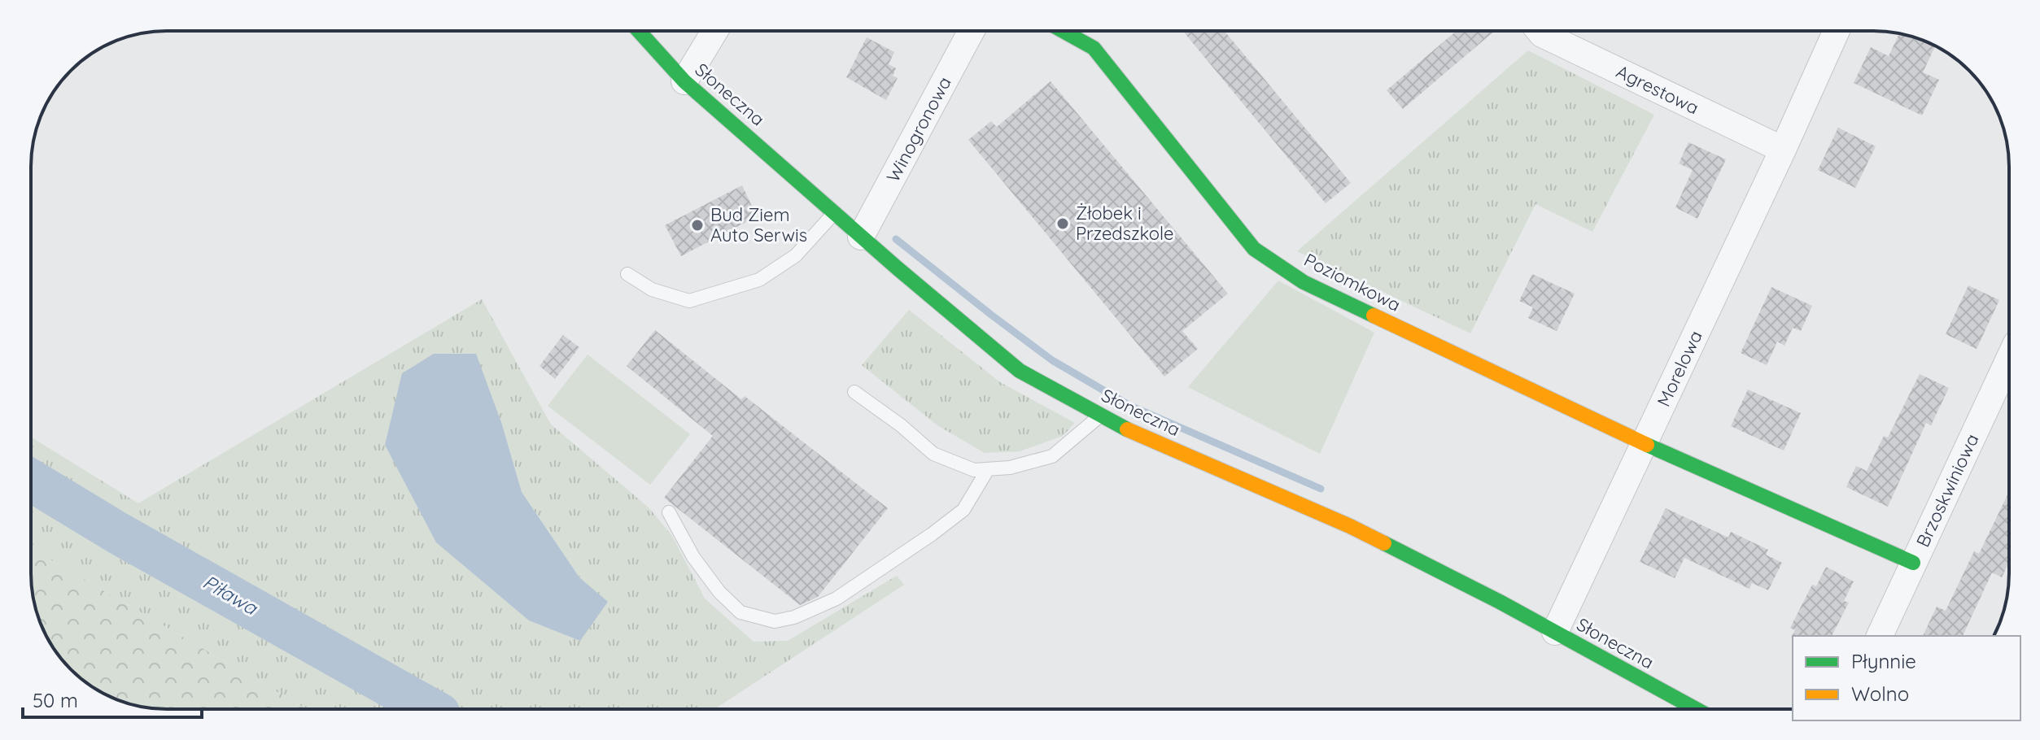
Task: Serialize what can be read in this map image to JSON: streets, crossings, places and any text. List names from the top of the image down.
{
  "streets": {
    "street": [
      "Agrestowa",
      "Słoneczna",
      "Winogronowa",
      "Poziomkowa",
      "Morelowa",
      "Brzoskwiniowa"
    ]
  },
  "crossings": [
    ["Agrestowa", "Morelowa"],
    ["Słoneczna", "Winogronowa"],
    ["Słoneczna", "Morelowa"],
    ["Poziomkowa", "Morelowa"]
  ],
  "water": ["Piława"],
  "places": ["Żłobek i Przedszkole", "Bud Ziem Auto Serwis"],
  "legend": ["Płynnie", "Wolno"],
  "scale_bar": "50 m"
}
